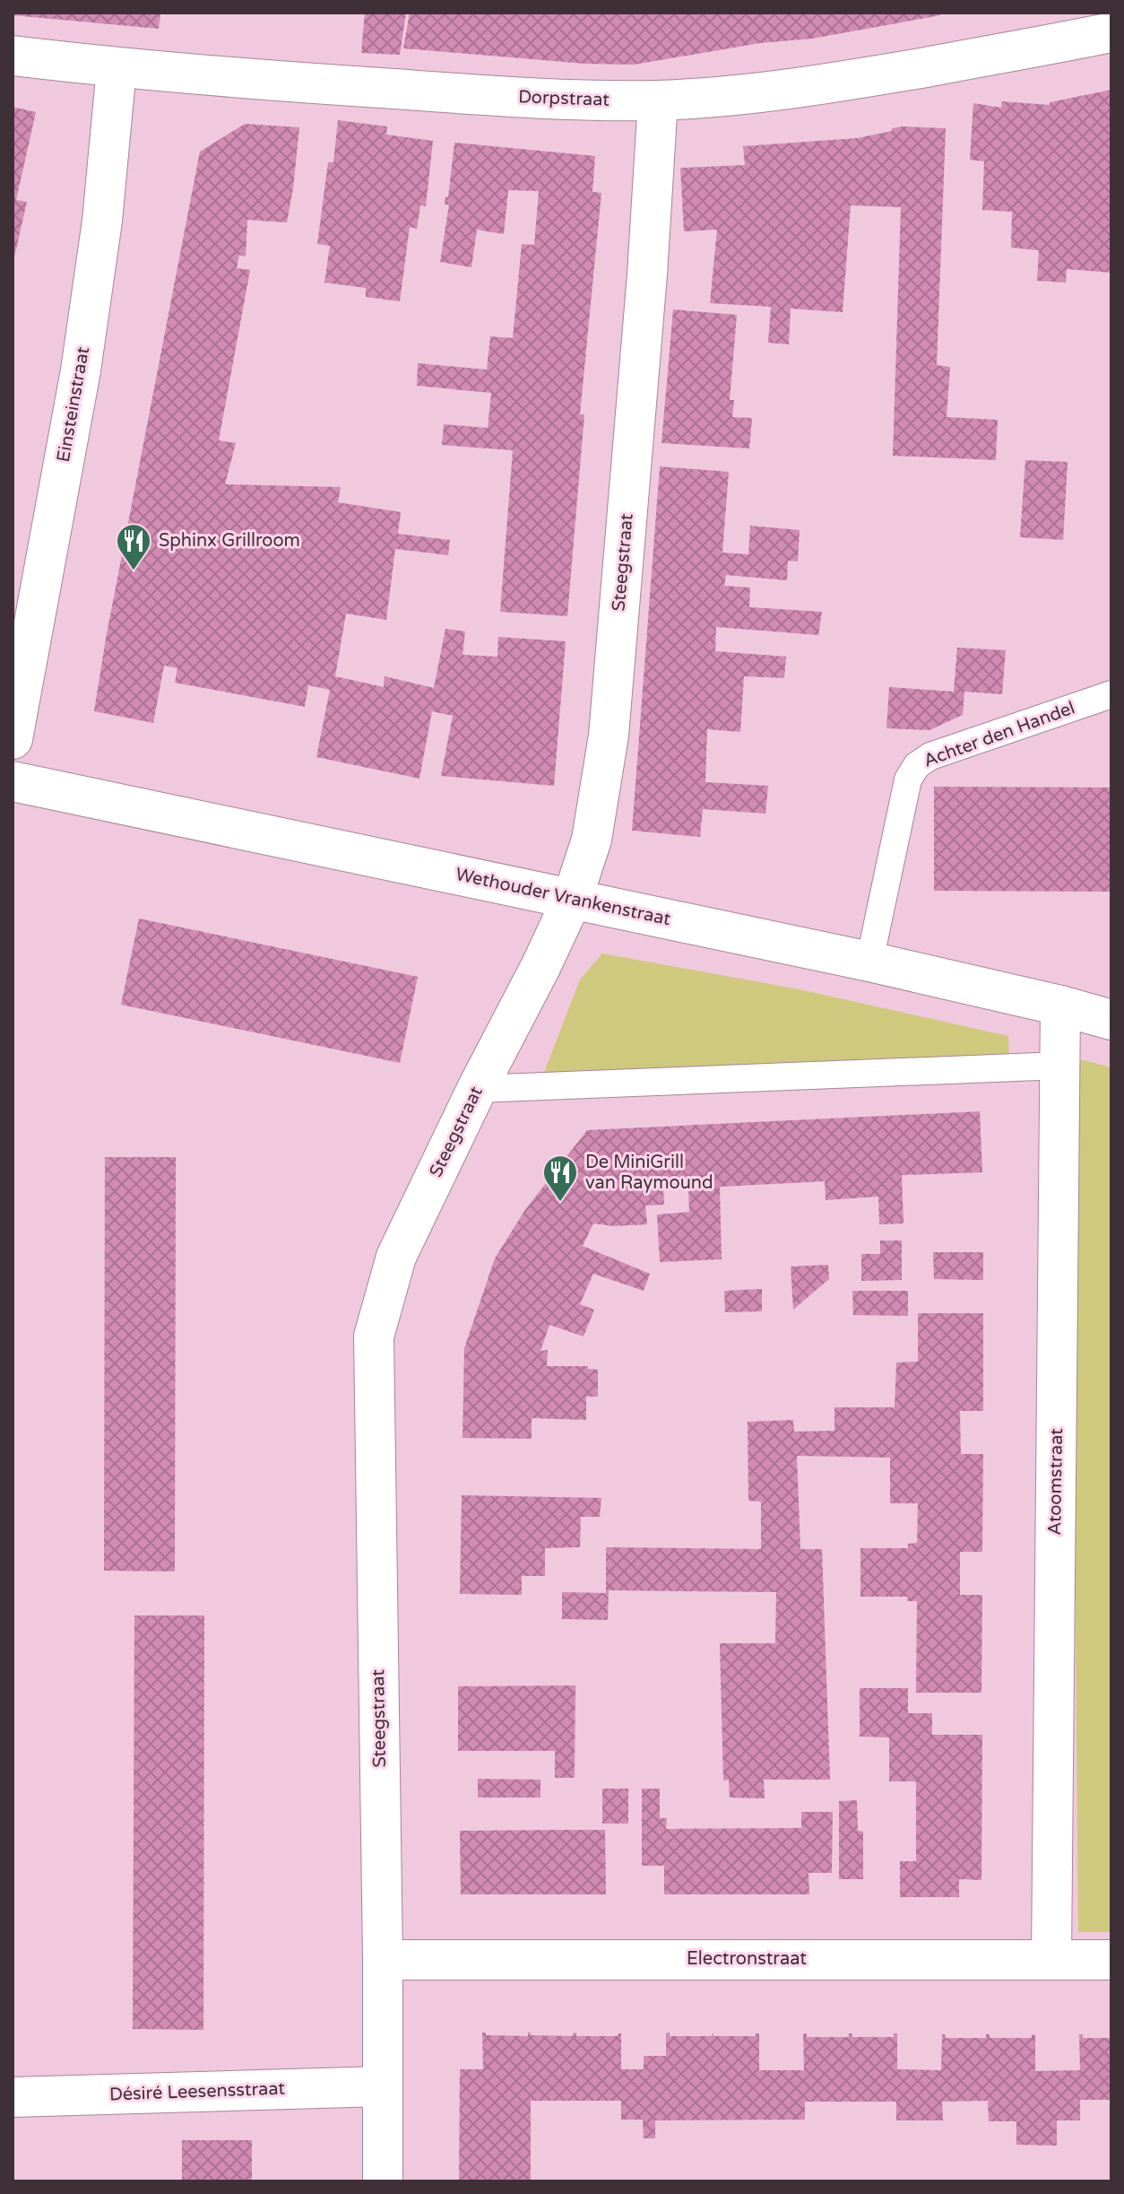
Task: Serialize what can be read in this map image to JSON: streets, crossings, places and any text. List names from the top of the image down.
{
  "streets": {
    "street": [
      "Dorpstraat",
      "Einsteinstraat",
      "Steegstraat",
      "Wethouder Vrankenstraat",
      "Atoomstraat",
      "Electronstraat",
      "Désiré Leesensstraat"
    ],
    "lane": ["Achter den Handel"]
  },
  "crossings": [
    ["Dorpstraat", "Einsteinstraat"],
    ["Dorpstraat", "Steegstraat"],
    ["Steegstraat", "Wethouder Vrankenstraat"],
    ["Steegstraat", "Electronstraat"],
    ["Steegstraat", "Désiré Leesensstraat"],
    ["Achter den Handel", "Wethouder Vrankenstraat"],
    ["Wethouder Vrankenstraat", "Atoomstraat"],
    ["Atoomstraat", "Electronstraat"]
  ],
  "places": {
    "restaurant": ["Sphinx Grillroom", "De MiniGrill van Raymound"]
  }
}
